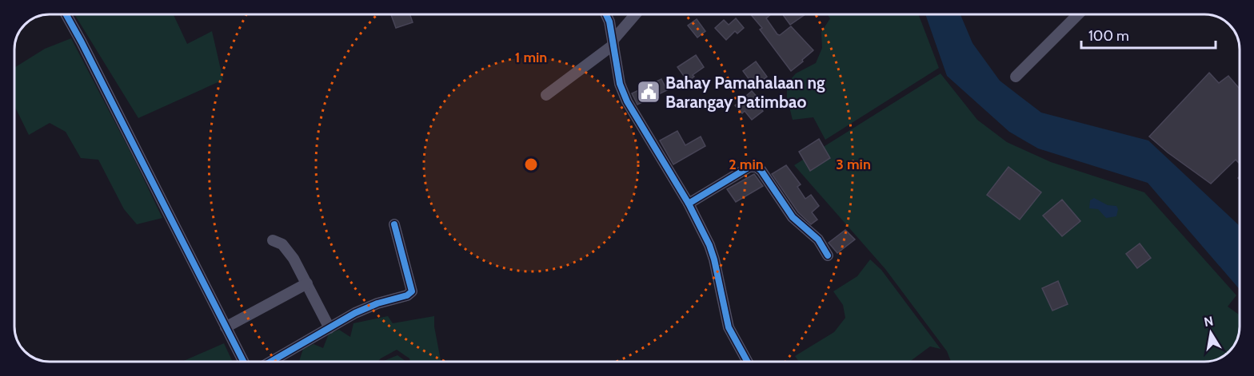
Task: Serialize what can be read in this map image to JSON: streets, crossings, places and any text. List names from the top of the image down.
{
  "places": {
    "public building": ["Bahay Pamahalaan ng Barangay Patimbao"]
  },
  "scale_bar": "100 m",
  "north": "top",
  "rings": ["1 min", "2 min", "3 min"]
}
